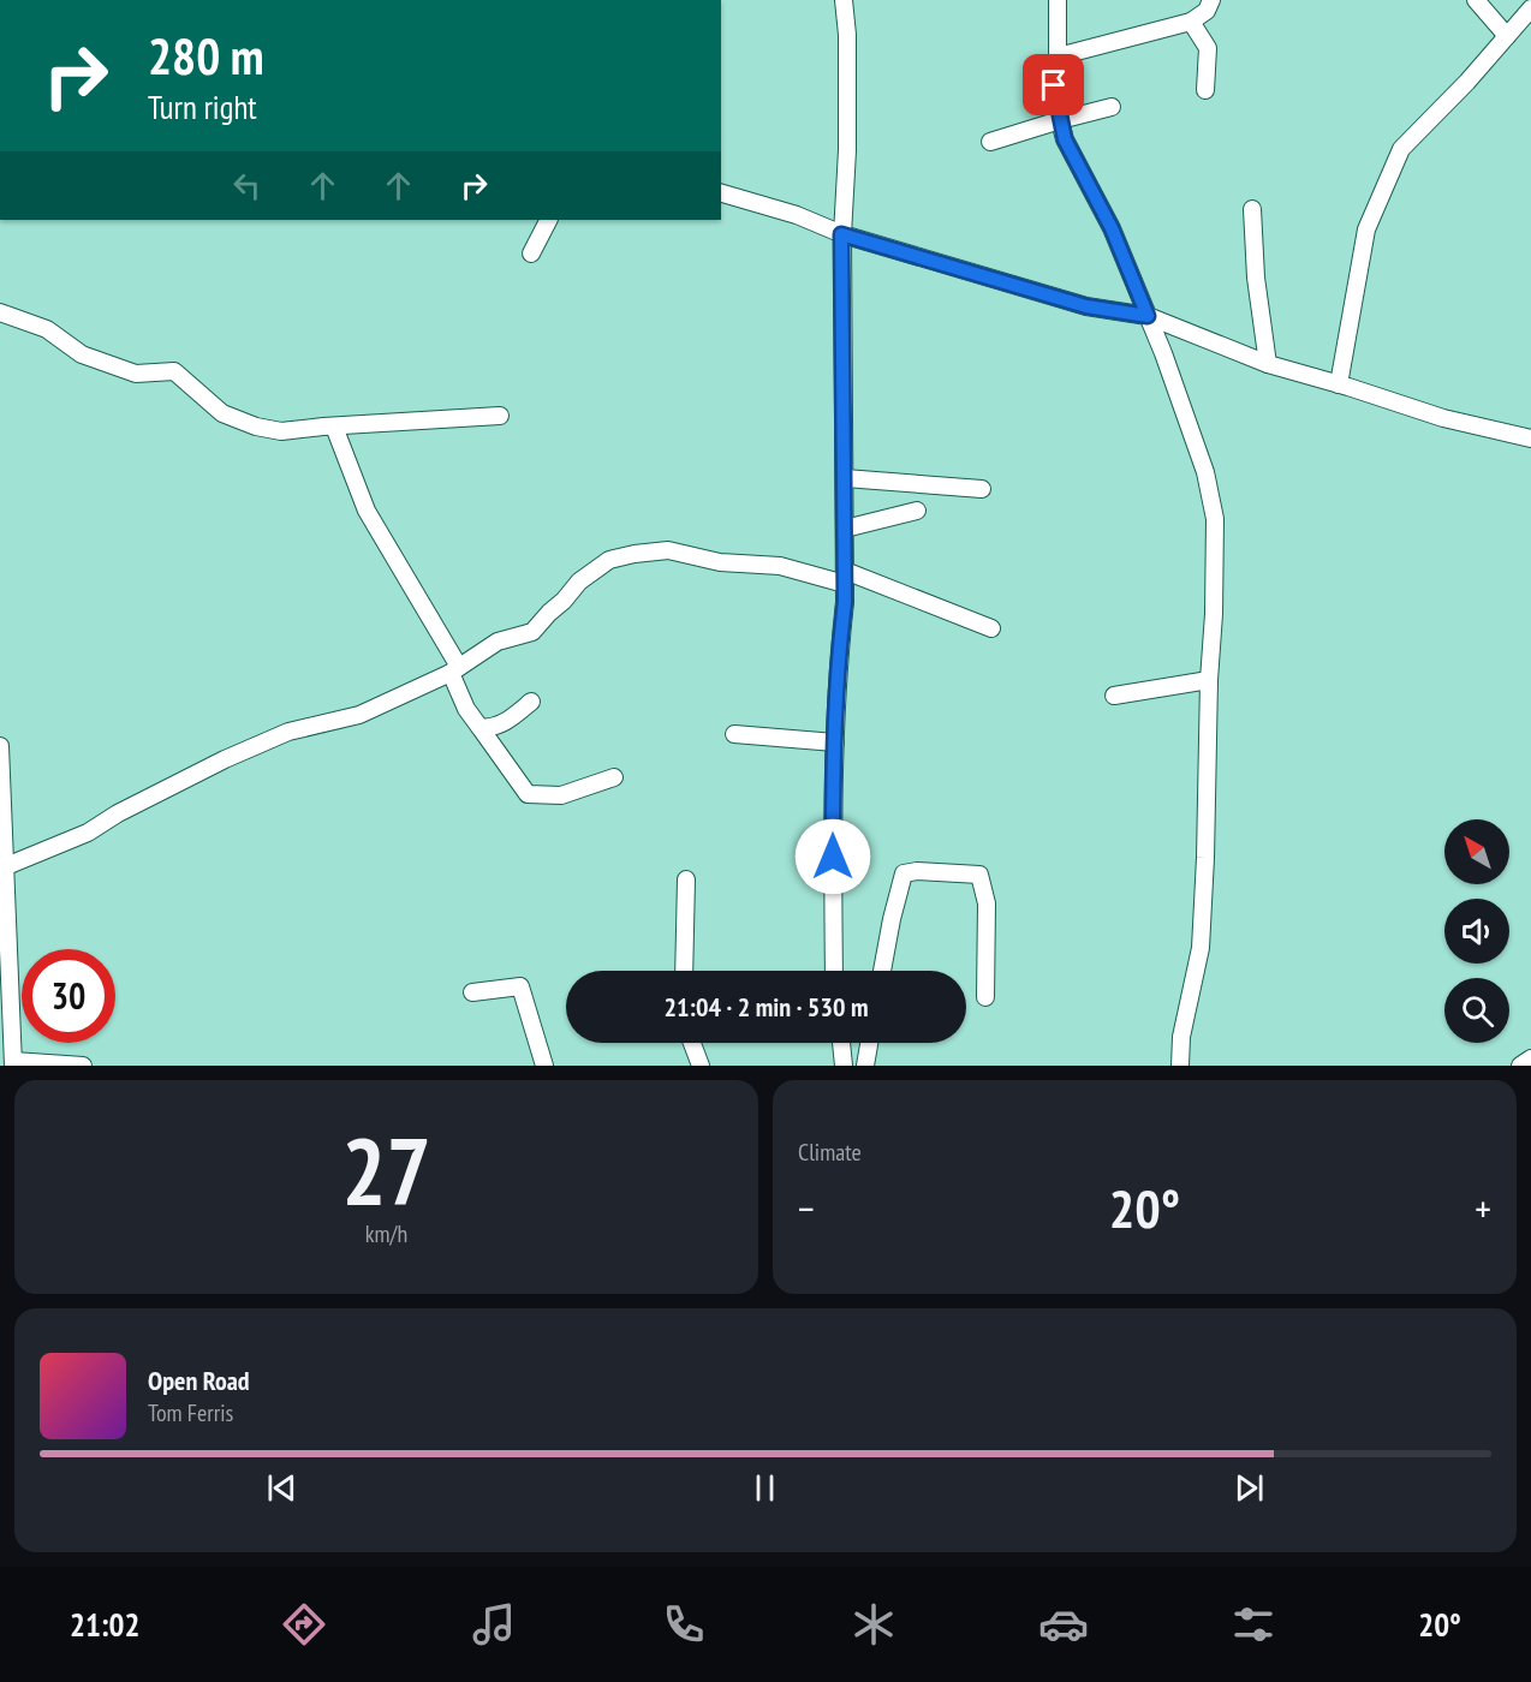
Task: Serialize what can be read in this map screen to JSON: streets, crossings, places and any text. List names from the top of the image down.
{
  "north": "top left",
  "page": {
    "turn": ["280 m", "Turn right"],
    "limit": "30",
    "trip": "21:04 · 2 min · 530 m",
    "tile": [
      ["27", "km/h"],
      "Climate"
    ],
    "heat": ["−", "20°", "+"],
    "song": ["Open Road", "Tom Ferris"],
    "tabs": ["21:02", "20°"]
  }
}
